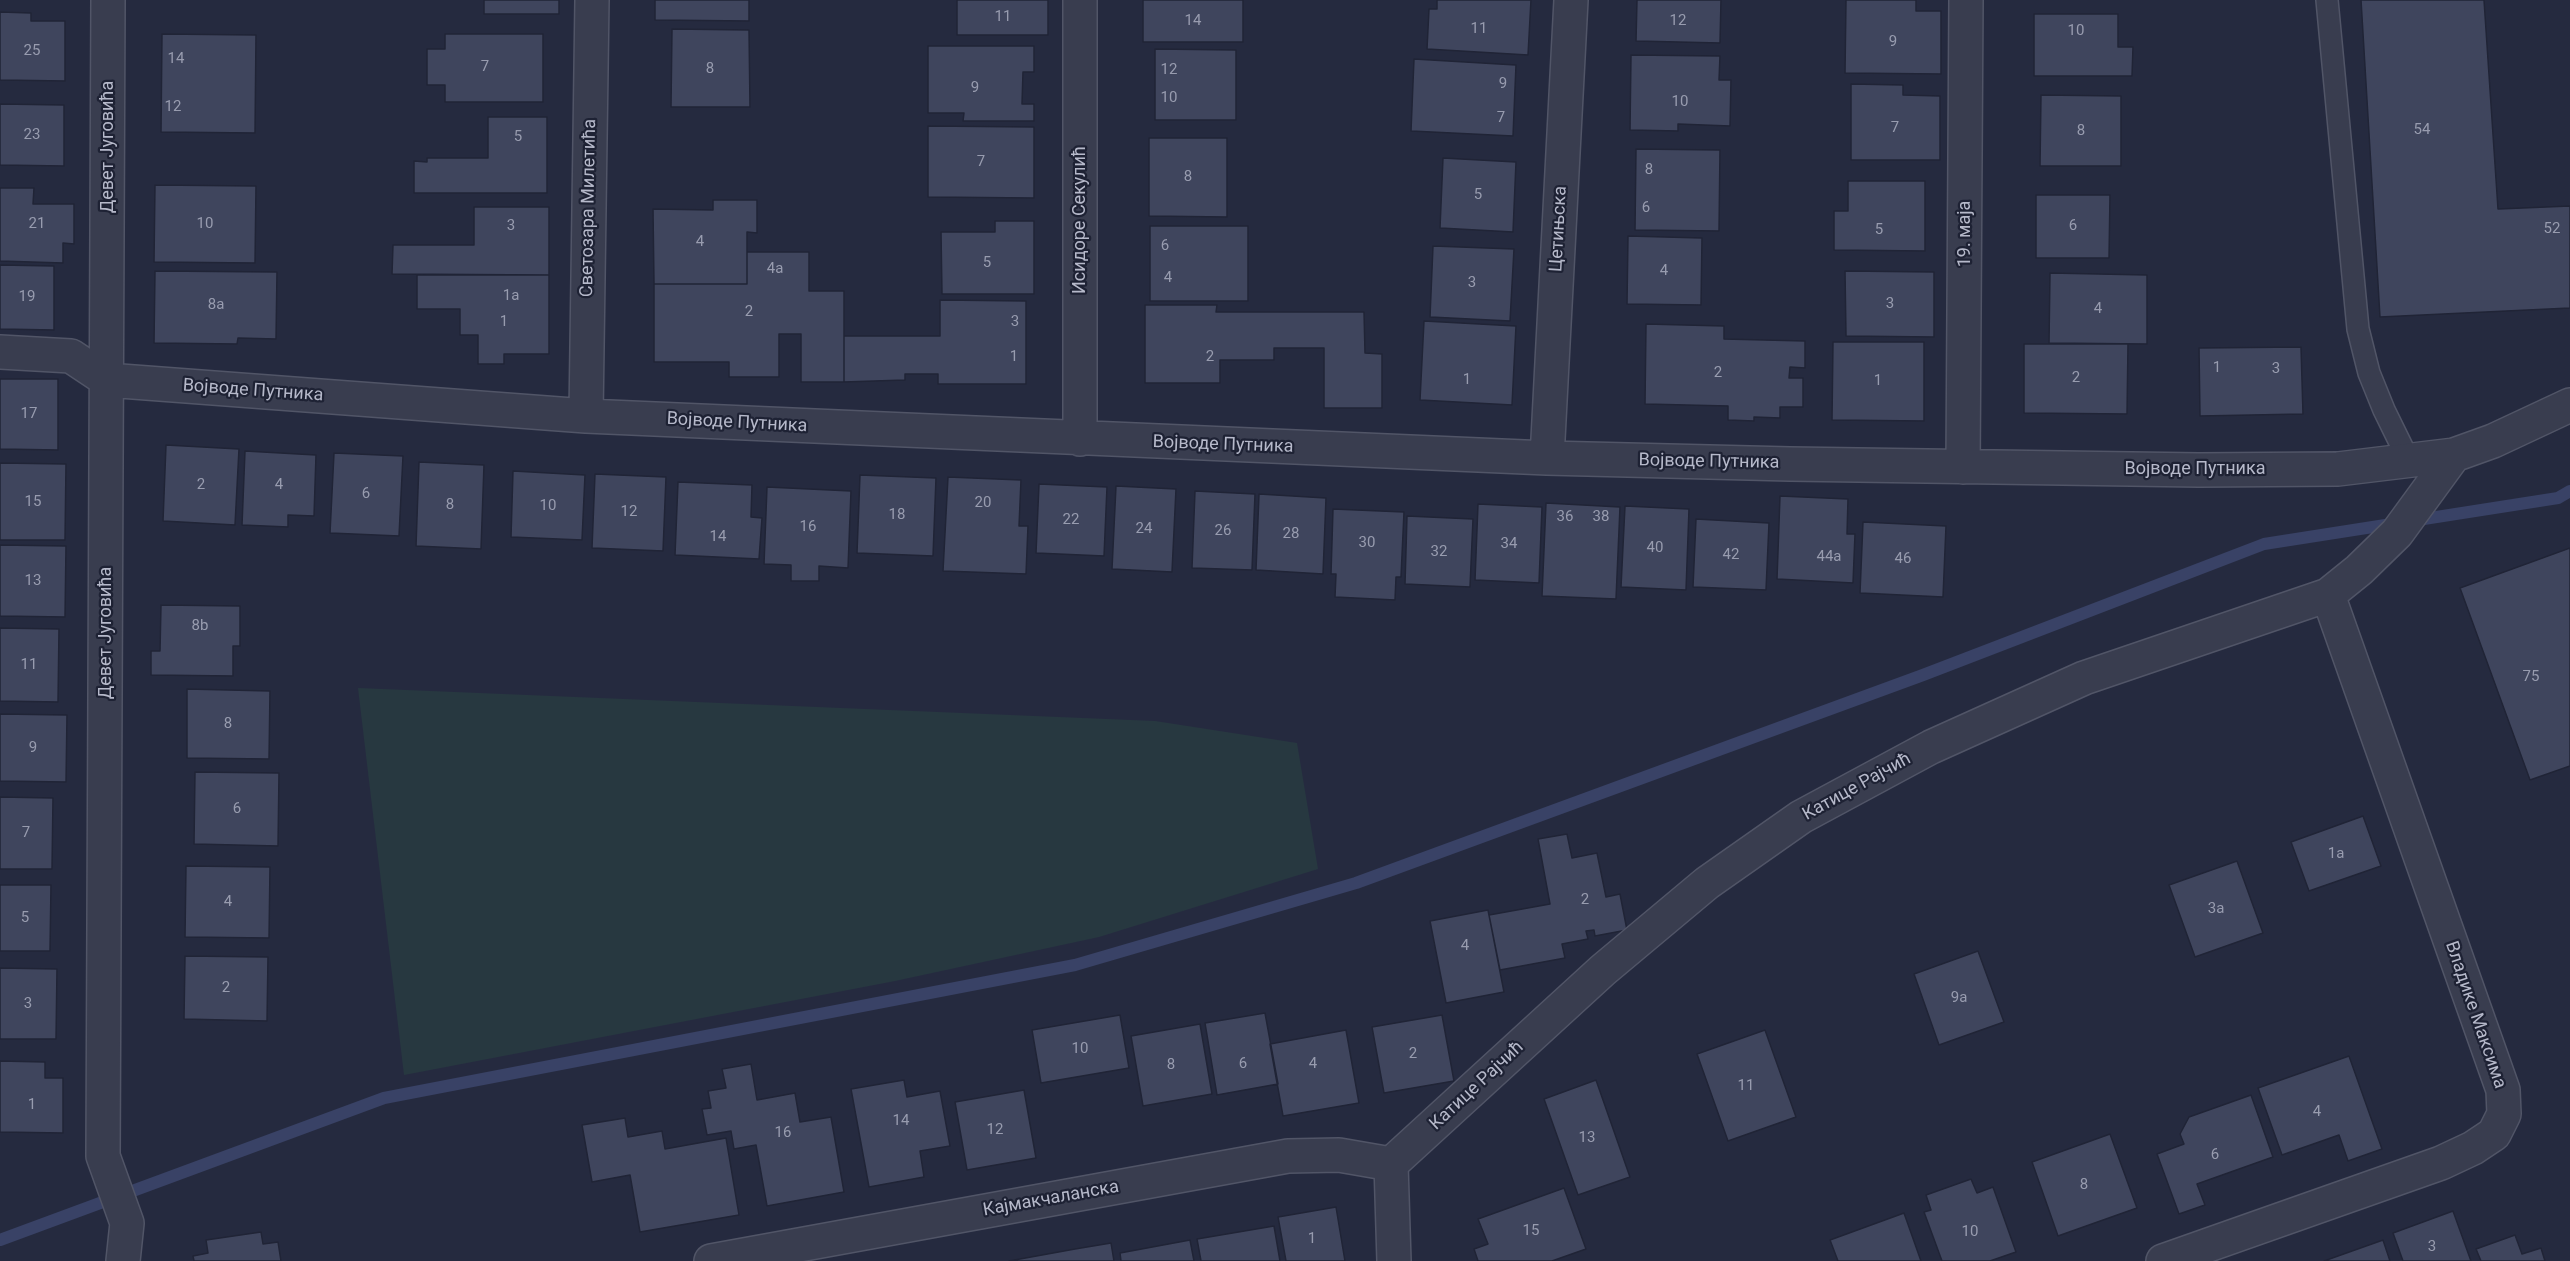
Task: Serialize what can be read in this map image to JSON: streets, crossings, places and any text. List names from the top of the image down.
{
  "streets": {
    "street": [
      "Девет Југовића",
      "Светозара Милетића",
      "Исидоре Секулић",
      "Цетињска",
      "19. маја",
      "Војводе Путника",
      "Катице Рајчић",
      "Владике Максима",
      "Кајмакчаланска"
    ]
  },
  "crossings": [
    ["Девет Југовића", "Војводе Путника"],
    ["Светозара Милетића", "Војводе Путника"],
    ["Исидоре Секулић", "Војводе Путника"],
    ["Цетињска", "Војводе Путника"],
    ["19. маја", "Војводе Путника"],
    ["Војводе Путника", "Катице Рајчић"],
    ["Катице Рајчић", "Владике Максима"],
    ["Катице Рајчић", "Кајмакчаланска"]
  ],
  "house_numbers": [
    "11",
    "14",
    "12",
    "11",
    "10",
    "9",
    "25",
    "14",
    "7",
    "8",
    "12",
    "9",
    "9",
    "10",
    "10",
    "12",
    "7",
    "7",
    "54",
    "8",
    "23",
    "5",
    "7",
    "8",
    "8",
    "5",
    "6",
    "21",
    "10",
    "3",
    "6",
    "52",
    "5",
    "4",
    "6",
    "5",
    "4a",
    "4",
    "4",
    "3",
    "1a",
    "19",
    "3",
    "8a",
    "4",
    "2",
    "1",
    "3",
    "1",
    "2",
    "1",
    "3",
    "2",
    "2",
    "1",
    "1",
    "17",
    "2",
    "4",
    "6",
    "15",
    "20",
    "8",
    "10",
    "12",
    "18",
    "36",
    "38",
    "22",
    "16",
    "24",
    "26",
    "28",
    "14",
    "30",
    "34",
    "40",
    "32",
    "42",
    "44a",
    "46",
    "13",
    "8b",
    "11",
    "75",
    "8",
    "9",
    "6",
    "7",
    "1a",
    "2",
    "4",
    "3a",
    "5",
    "4",
    "2",
    "9a",
    "3",
    "10",
    "2",
    "6",
    "4",
    "8",
    "11",
    "1",
    "4",
    "14",
    "12",
    "16",
    "13",
    "6",
    "8",
    "15",
    "10",
    "1",
    "3"
  ]
}
